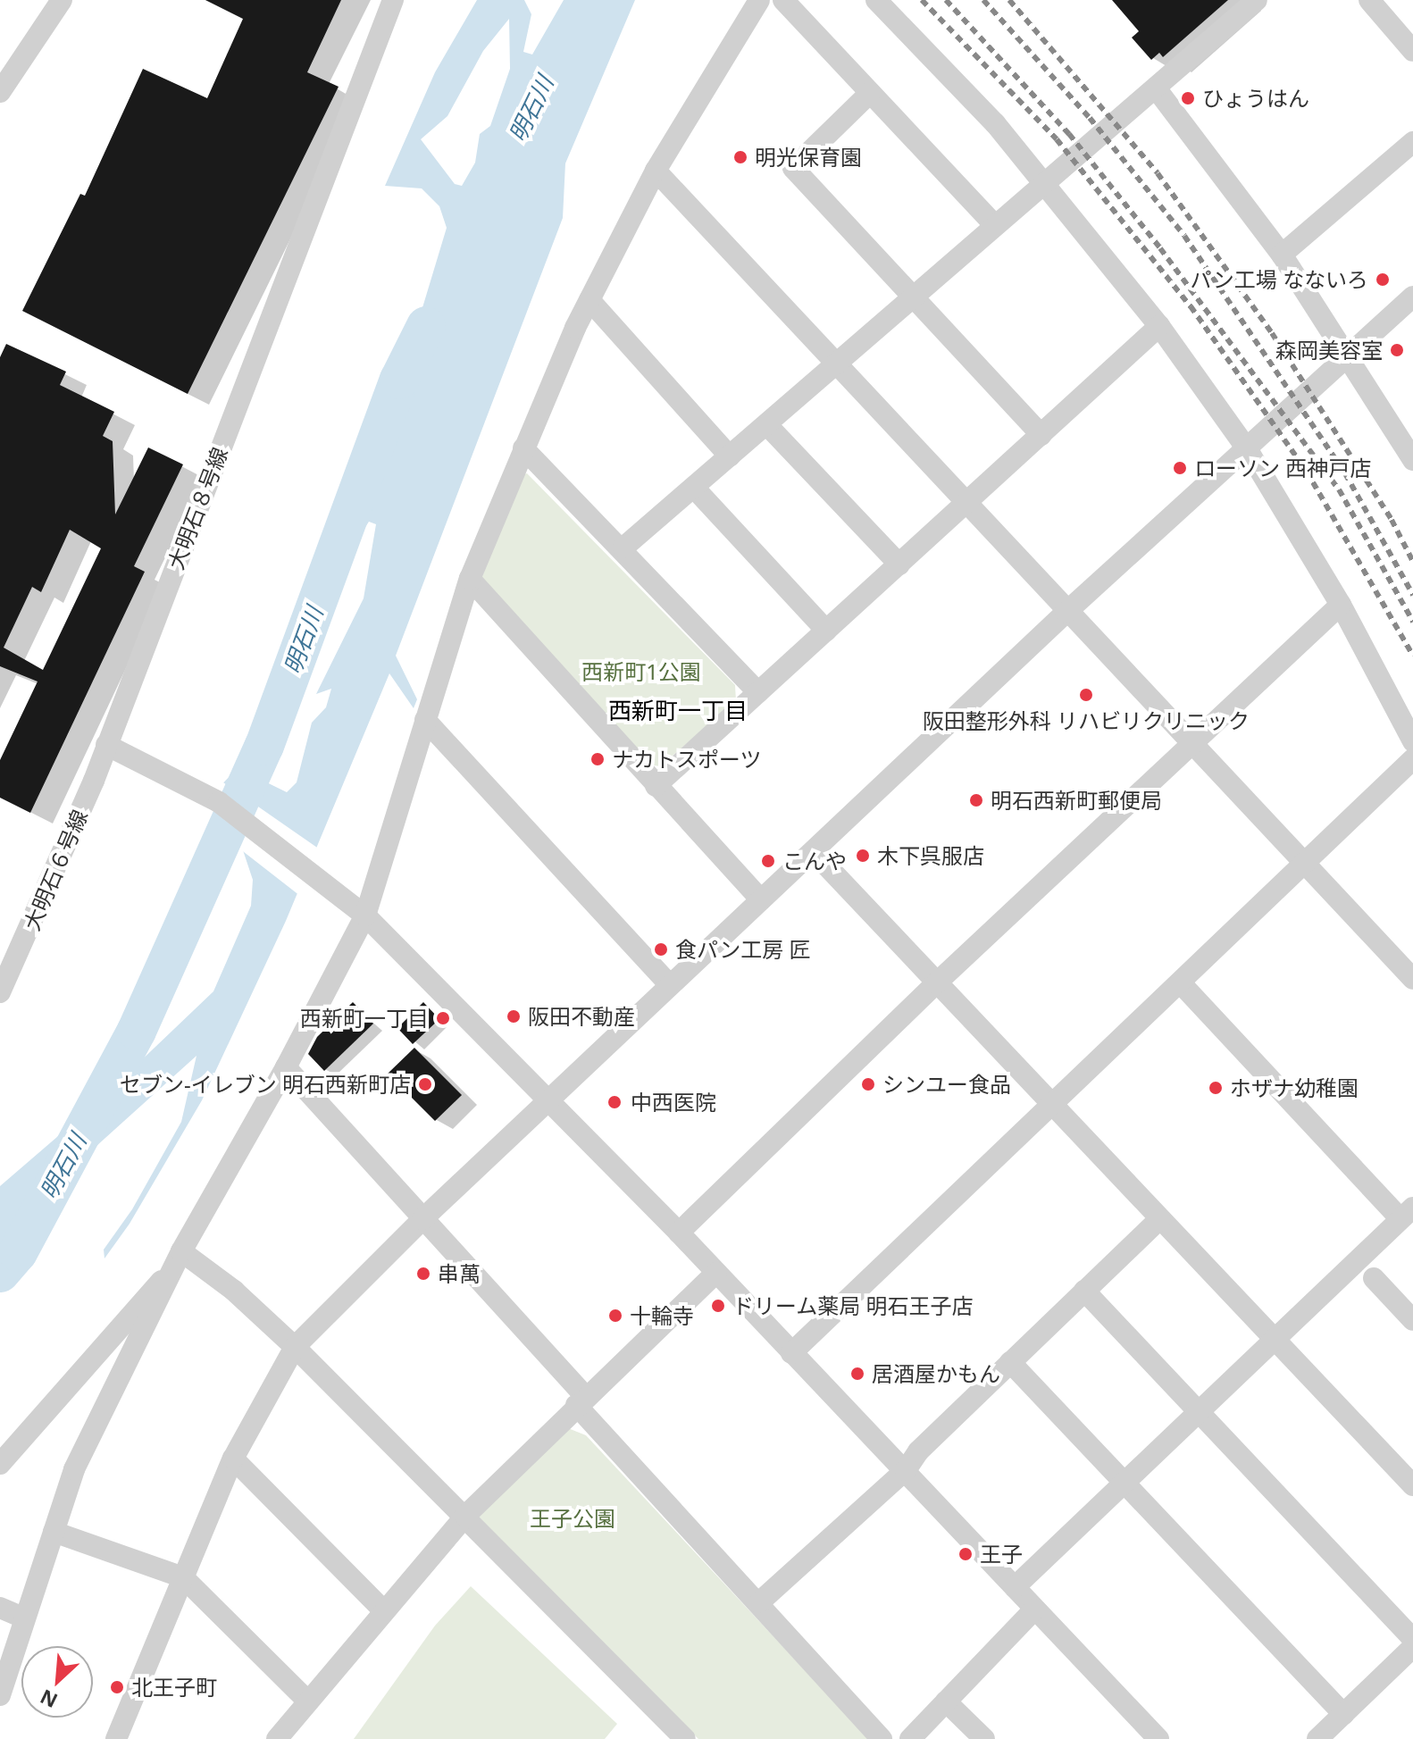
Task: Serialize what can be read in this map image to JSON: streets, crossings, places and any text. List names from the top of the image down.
{
  "streets": {
    "street": ["大明石８号線", "大明石６号線"]
  },
  "crossings": [
    ["大明石８号線", "大明石６号線"]
  ],
  "districts": ["西新町一丁目"],
  "water": ["明石川"],
  "parks": ["西新町1公園", "王子公園"],
  "places": [
    "ひょうはん",
    "明光保育園",
    "パン工場 なないろ",
    "森岡美容室",
    "ローソン 西神戸店",
    "阪田整形外科 リハビリクリニック",
    "ナカトスポーツ",
    "明石西新町郵便局",
    "木下呉服店",
    "こんや",
    "食パン工房 匠",
    "阪田不動産",
    "西新町一丁目",
    "セブン-イレブン 明石西新町店",
    "シンユー食品",
    "ホザナ幼稚園",
    "中西医院",
    "串萬",
    "ドリーム薬局 明石王子店",
    "十輪寺",
    "居酒屋かもん",
    "王子",
    "北王子町"
  ],
  "north": "bottom left"
}
